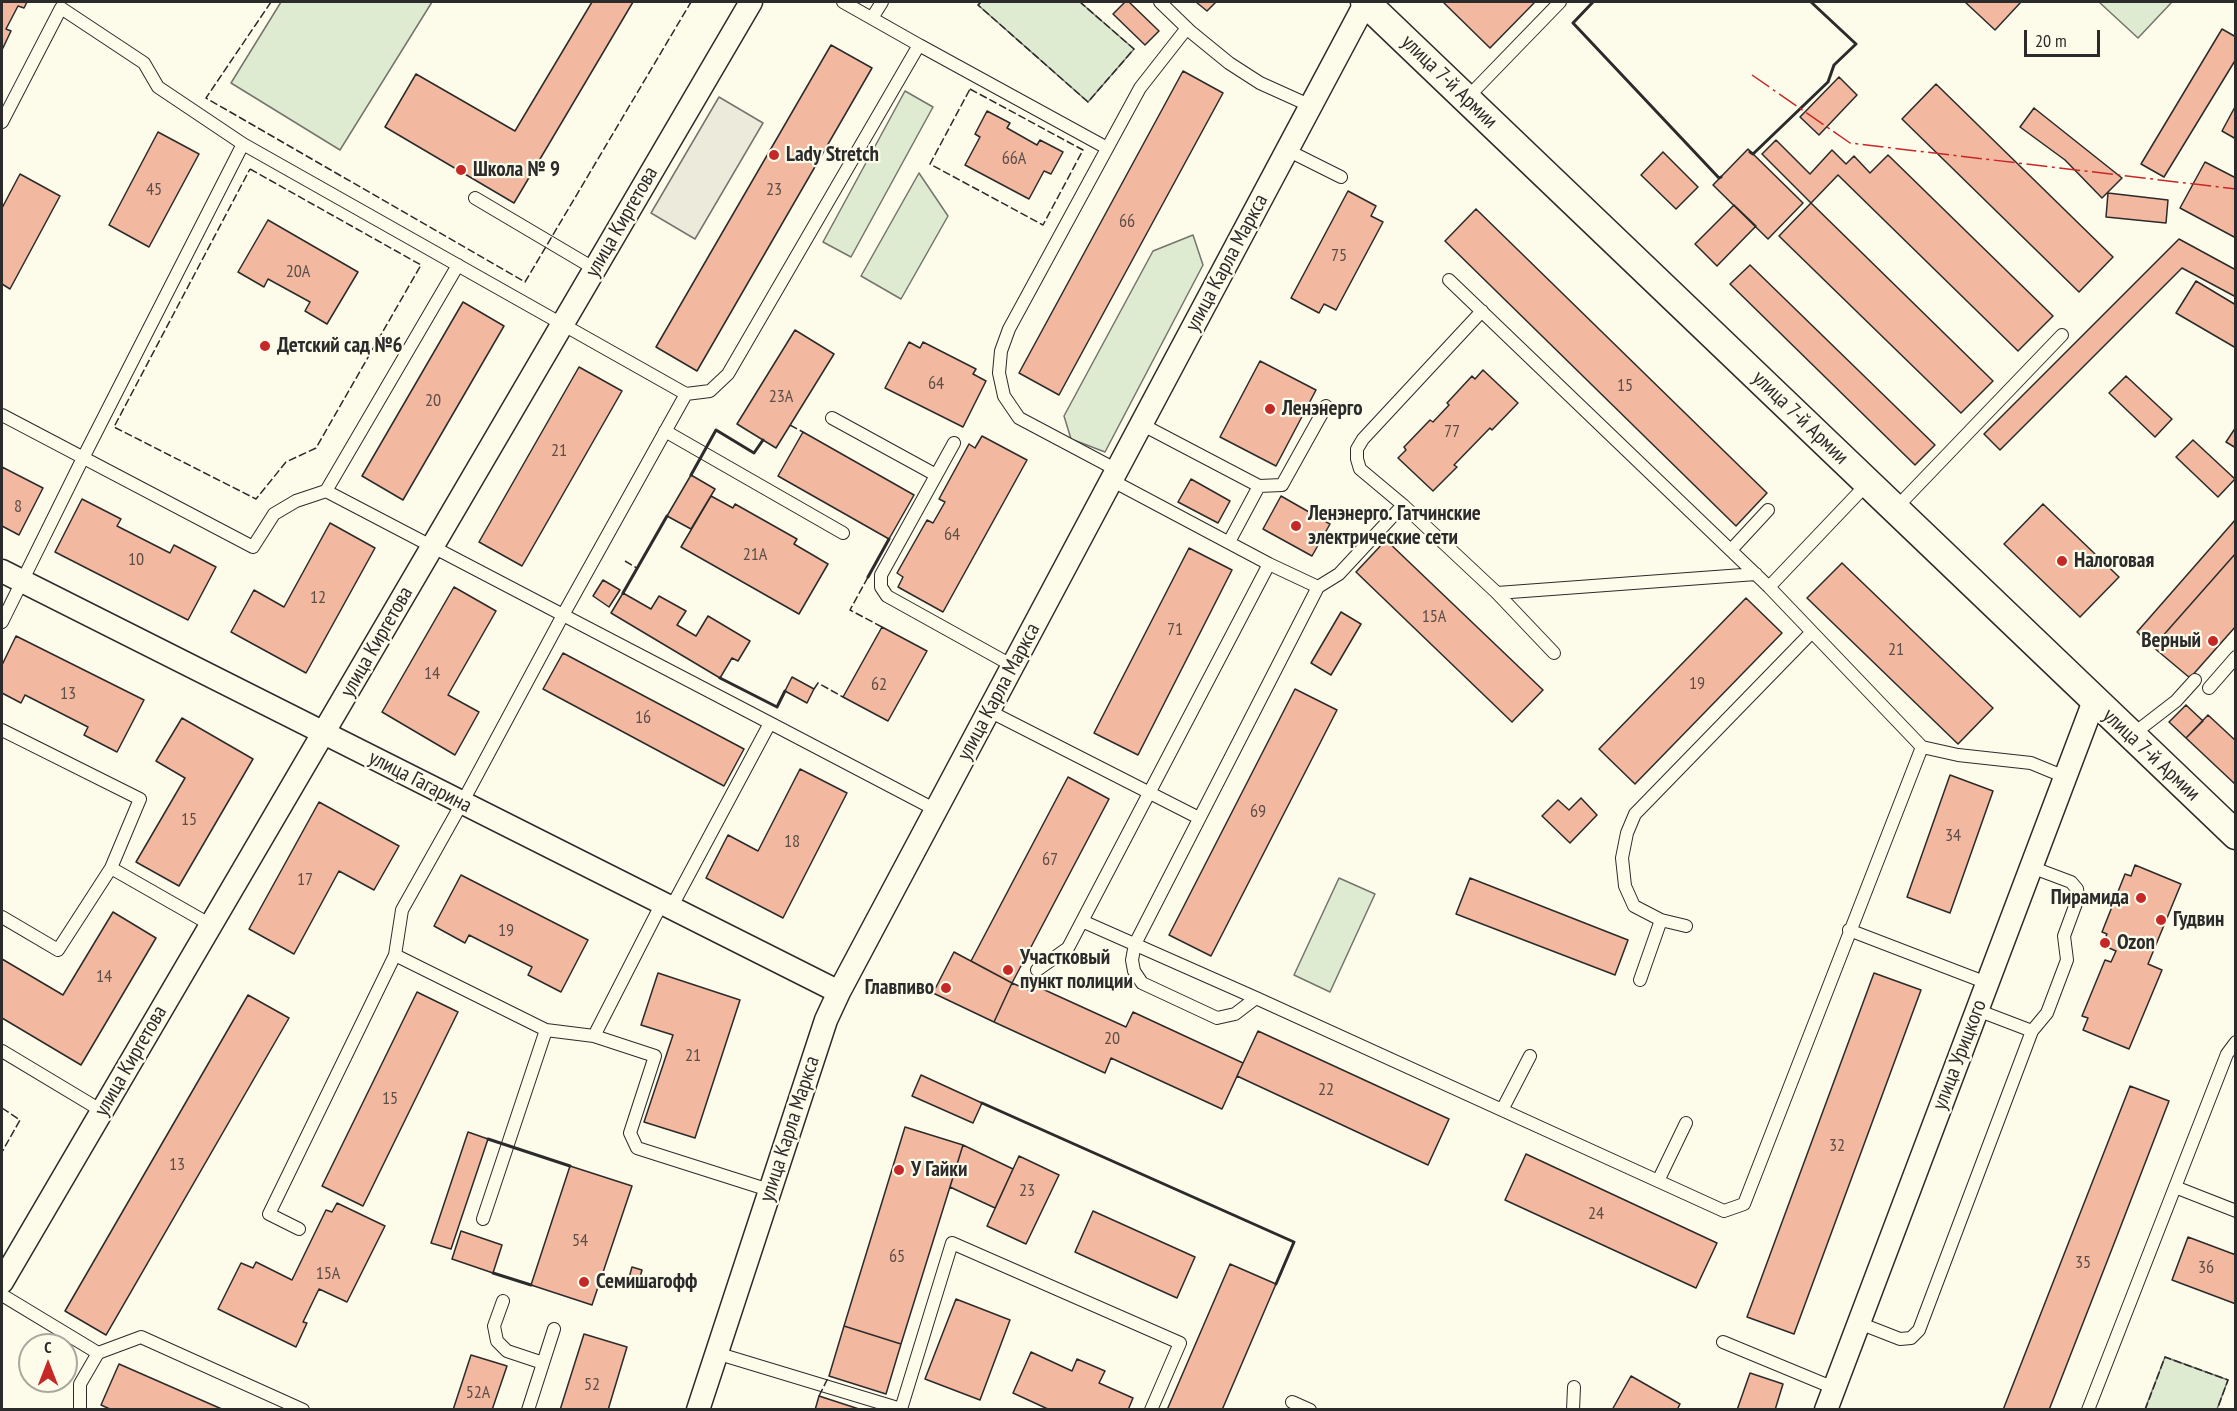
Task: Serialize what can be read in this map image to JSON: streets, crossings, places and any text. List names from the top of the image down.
{
  "streets": {
    "street": [
      "улица 7-й Армии",
      "улица Киргетова",
      "улица Карла Маркса",
      "улица Гагарина",
      "улица Урицкого"
    ]
  },
  "crossings": [
    ["улица 7-й Армии", "улица Карла Маркса"],
    ["улица 7-й Армии", "улица Урицкого"],
    ["улица Киргетова", "улица Гагарина"],
    ["улица Карла Маркса", "улица Гагарина"]
  ],
  "places": [
    "Lady Stretch",
    "Школа № 9",
    "Детский сад №6",
    "Ленэнерго",
    "Ленэнерго. Гатчинские электрические сети",
    "Налоговая",
    "Верный",
    "Пирамида",
    "Гудвин",
    "Ozon",
    "Участковый пункт полиции",
    "Главпиво",
    "У Гайки",
    "Семишагофф"
  ],
  "house_numbers": [
    "66А",
    "45",
    "23",
    "66",
    "75",
    "20А",
    "64",
    "15",
    "23А",
    "20",
    "77",
    "21",
    "8",
    "64",
    "21А",
    "10",
    "12",
    "15А",
    "71",
    "21",
    "14",
    "19",
    "62",
    "13",
    "16",
    "69",
    "15",
    "34",
    "18",
    "67",
    "17",
    "19",
    "14",
    "20",
    "21",
    "22",
    "15",
    "32",
    "13",
    "23",
    "24",
    "54",
    "65",
    "35",
    "36",
    "15А",
    "52",
    "52А"
  ],
  "scale_bar": "20 m",
  "north": "top"
}
